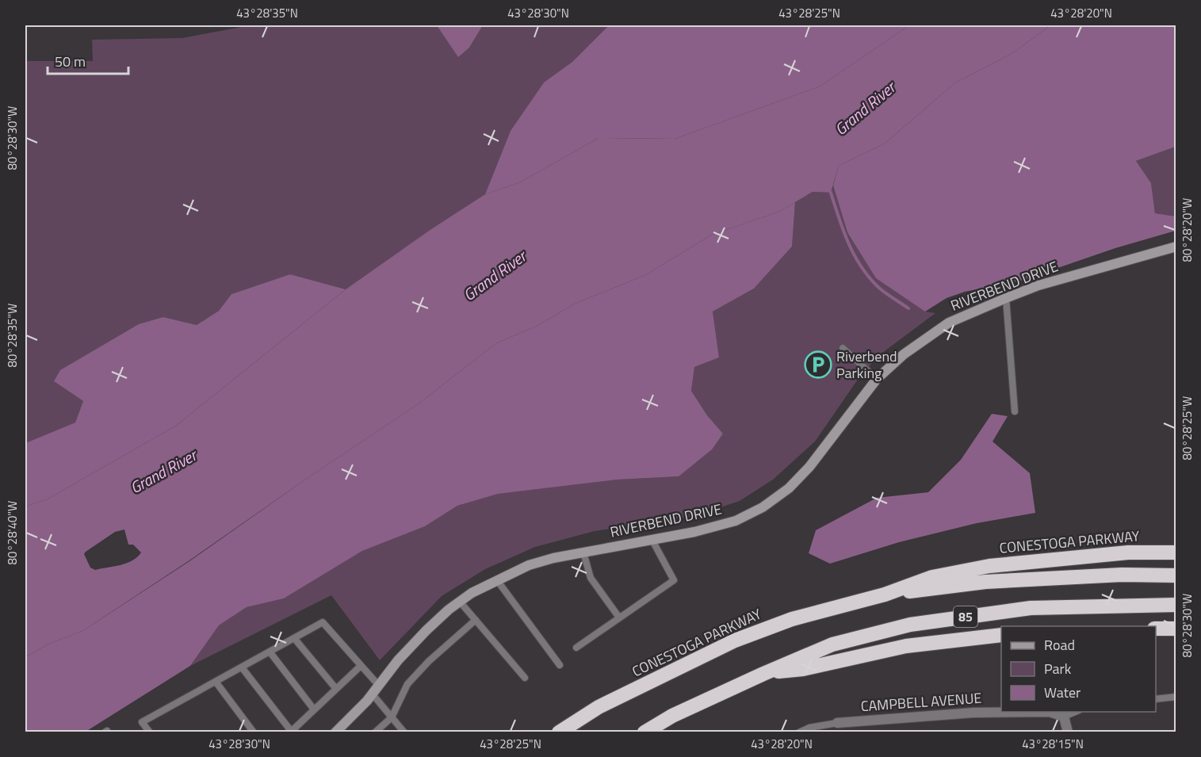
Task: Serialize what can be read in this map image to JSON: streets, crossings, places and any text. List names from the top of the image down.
{
  "streets": {
    "highway": ["CONESTOGA PARKWAY", "85"],
    "street": ["RIVERBEND DRIVE", "CAMPBELL AVENUE"]
  },
  "water": ["Grand River"],
  "places": {
    "parking": ["Riverbend Parking"]
  },
  "legend": ["Road", "Park", "Water"],
  "scale_bar": "50 m",
  "coordinates": [
    "43°28'35\"N",
    "43°28'30\"N",
    "43°28'25\"N",
    "43°28'20\"N",
    "80°28'30\"W",
    "80°28'20\"W",
    "80°28'35\"W",
    "80°28'25\"W",
    "80°28'40\"W",
    "43°28'15\"N"
  ]
}
